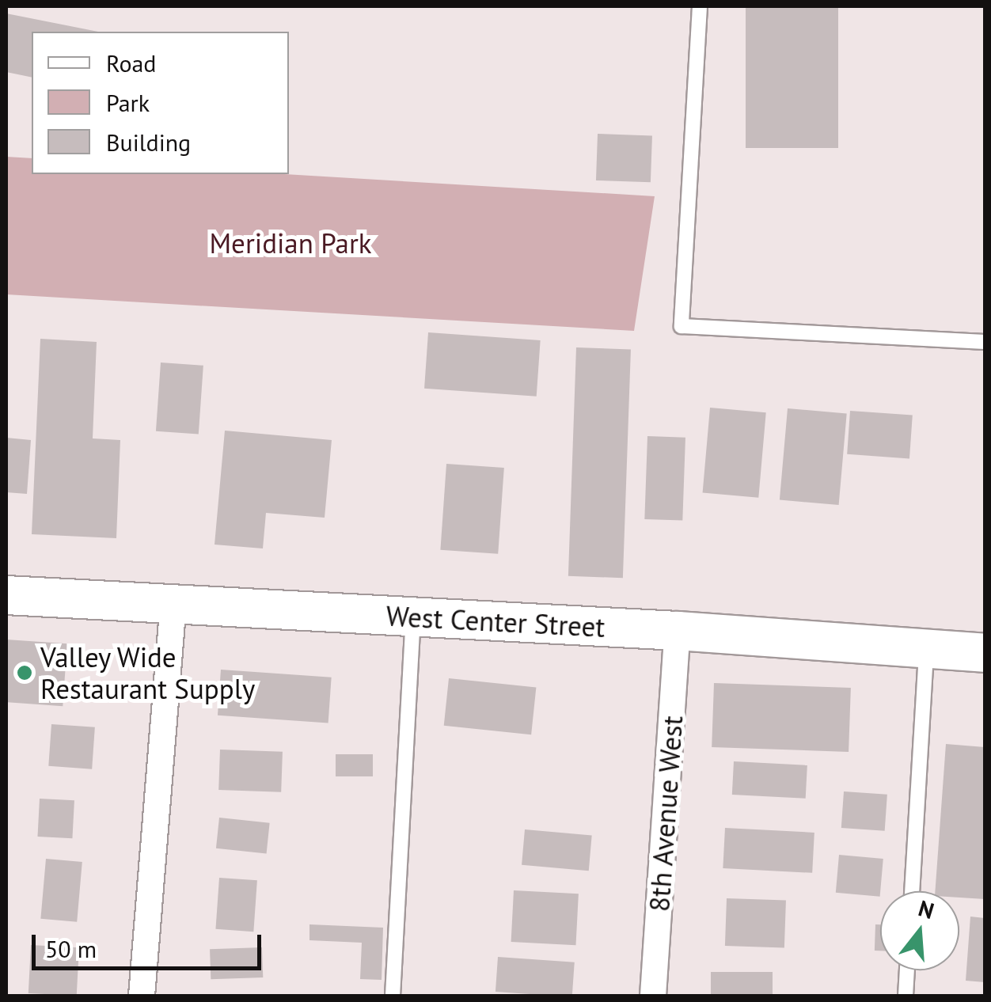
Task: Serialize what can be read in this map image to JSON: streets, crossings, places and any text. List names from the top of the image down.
{
  "streets": {
    "street": ["West Center Street", "8th Avenue West"]
  },
  "crossings": [
    ["West Center Street", "8th Avenue West"]
  ],
  "parks": ["Meridian Park"],
  "places": ["Valley Wide Restaurant Supply"],
  "legend": ["Road", "Park", "Building"],
  "scale_bar": "50 m",
  "north": "top"
}
